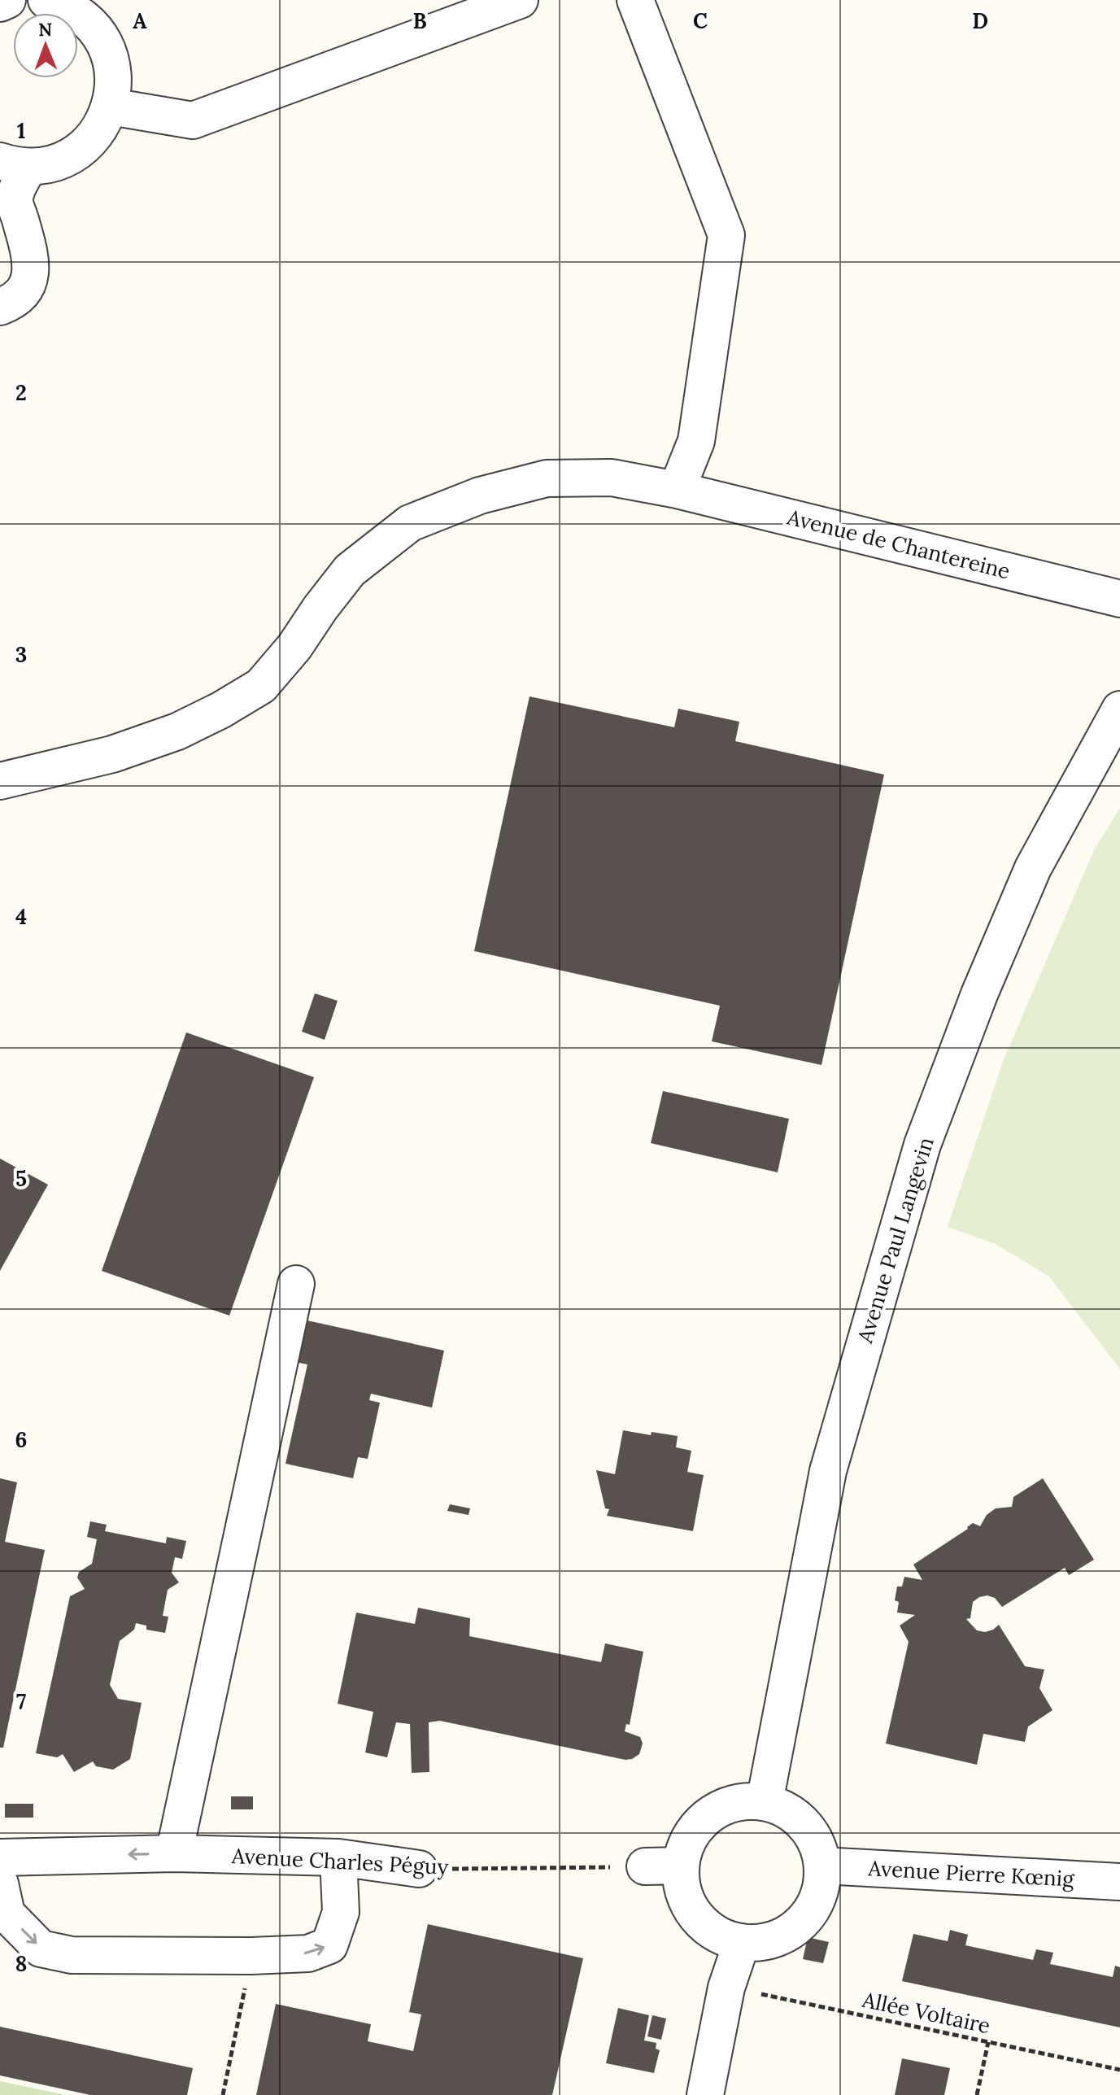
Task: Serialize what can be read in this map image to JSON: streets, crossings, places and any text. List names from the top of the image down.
{
  "streets": {
    "street": [
      "Avenue de Chantereine",
      "Avenue Paul Langevin",
      "Avenue Charles Péguy",
      "Avenue Pierre Kœnig"
    ],
    "path": ["Allée Voltaire"]
  },
  "crossings": [
    ["Avenue Paul Langevin", "Avenue Pierre Kœnig"]
  ],
  "north": "top",
  "grid": {
    "columns": [
      "A",
      "B",
      "C",
      "D"
    ],
    "rows": [
      "1",
      "2",
      "3",
      "4",
      "5",
      "6",
      "7",
      "8"
    ]
  }
}
